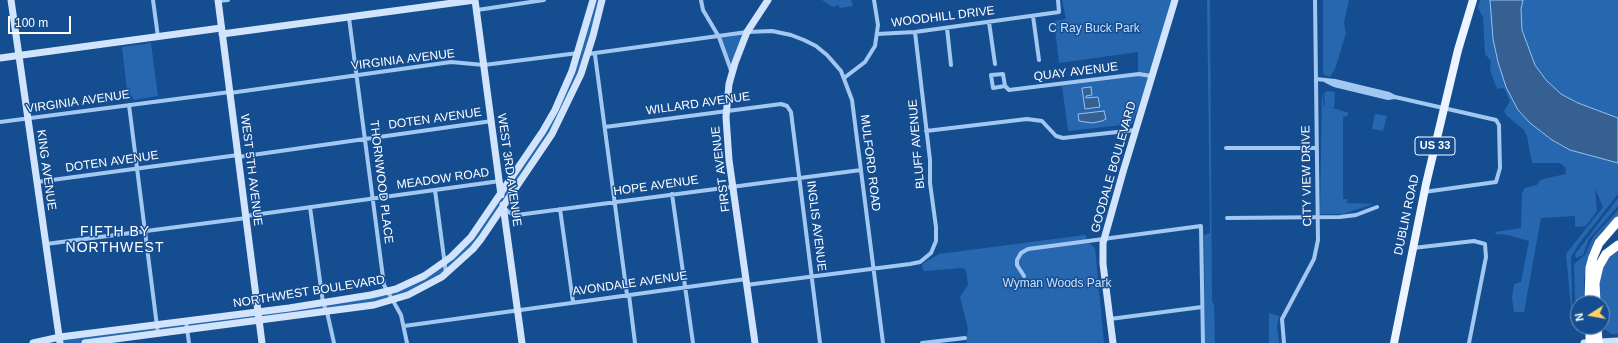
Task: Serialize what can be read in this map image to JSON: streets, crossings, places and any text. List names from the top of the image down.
{
  "streets": {
    "main road": [
      "US 33",
      "GOODALE BOULEVARD",
      "FIRST AVENUE",
      "KING AVENUE",
      "WEST 5TH AVENUE",
      "WEST 3RD AVENUE",
      "DUBLIN ROAD",
      "NORTHWEST BOULEVARD"
    ],
    "street": [
      "WOODHILL DRIVE",
      "VIRGINIA AVENUE",
      "QUAY AVENUE",
      "WILLARD AVENUE",
      "DOTEN AVENUE",
      "BLUFF AVENUE",
      "MULFORD ROAD",
      "CITY VIEW DRIVE",
      "MEADOW ROAD",
      "THORNWOOD PLACE",
      "HOPE AVENUE",
      "INGLIS AVENUE",
      "AVONDALE AVENUE"
    ]
  },
  "crossings": [
    ["WOODHILL DRIVE", "BLUFF AVENUE"],
    ["VIRGINIA AVENUE", "KING AVENUE"],
    ["VIRGINIA AVENUE", "WEST 5TH AVENUE"],
    ["VIRGINIA AVENUE", "WEST 3RD AVENUE"],
    ["VIRGINIA AVENUE", "THORNWOOD PLACE"],
    ["VIRGINIA AVENUE", "NORTHWEST BOULEVARD"],
    ["QUAY AVENUE", "GOODALE BOULEVARD"],
    ["WILLARD AVENUE", "FIRST AVENUE"],
    ["WILLARD AVENUE", "INGLIS AVENUE"],
    ["DOTEN AVENUE", "KING AVENUE"],
    ["DOTEN AVENUE", "WEST 5TH AVENUE"],
    ["DOTEN AVENUE", "WEST 3RD AVENUE"],
    ["DOTEN AVENUE", "THORNWOOD PLACE"],
    ["BLUFF AVENUE", "AVONDALE AVENUE"],
    ["MULFORD ROAD", "HOPE AVENUE"],
    ["MULFORD ROAD", "AVONDALE AVENUE"],
    ["FIRST AVENUE", "HOPE AVENUE"],
    ["FIRST AVENUE", "AVONDALE AVENUE"],
    ["KING AVENUE", "MEADOW ROAD"],
    ["KING AVENUE", "NORTHWEST BOULEVARD"],
    ["WEST 5TH AVENUE", "MEADOW ROAD"],
    ["WEST 5TH AVENUE", "NORTHWEST BOULEVARD"],
    ["WEST 3RD AVENUE", "MEADOW ROAD"],
    ["WEST 3RD AVENUE", "HOPE AVENUE"],
    ["WEST 3RD AVENUE", "AVONDALE AVENUE"],
    ["WEST 3RD AVENUE", "NORTHWEST BOULEVARD"],
    ["MEADOW ROAD", "THORNWOOD PLACE"],
    ["THORNWOOD PLACE", "AVONDALE AVENUE"],
    ["THORNWOOD PLACE", "NORTHWEST BOULEVARD"],
    ["HOPE AVENUE", "INGLIS AVENUE"],
    ["HOPE AVENUE", "NORTHWEST BOULEVARD"],
    ["INGLIS AVENUE", "AVONDALE AVENUE"]
  ],
  "districts": ["FIFTH BY NORTHWEST"],
  "parks": ["C Ray Buck Park", "Wyman Woods Park"],
  "scale_bar": "100 m",
  "north": "left"
}
